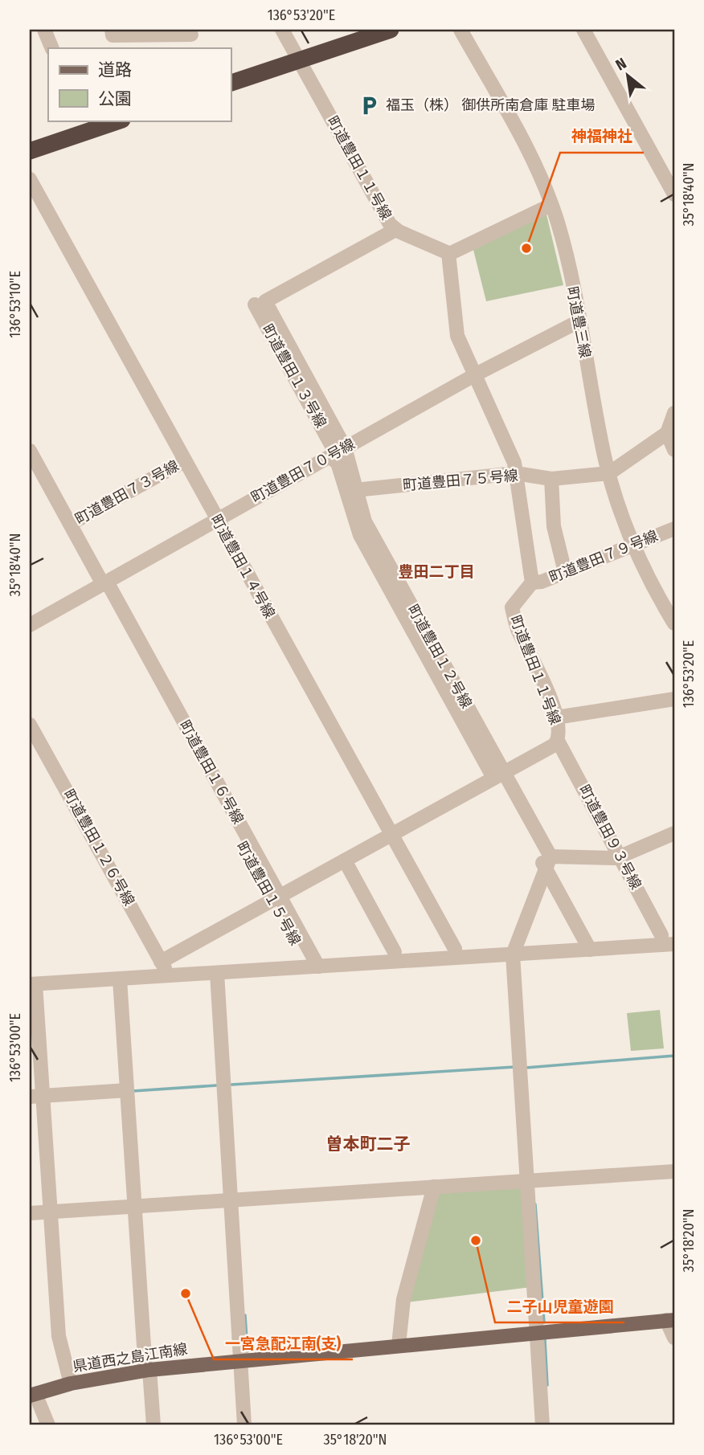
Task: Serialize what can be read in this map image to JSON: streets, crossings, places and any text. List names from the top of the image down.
{
  "streets": {
    "main road": ["県道西之島江南線"],
    "street": [
      "町道豊田１１号線",
      "町道豊三線",
      "町道豊田７０号線",
      "町道豊田７５号線",
      "町道豊田７３号線",
      "町道豊田７９号線",
      "町道豊田１４号線",
      "町道豊田１２号線",
      "町道豊田９３号線",
      "町道豊田１２６号線",
      "町道豊田１５号線"
    ]
  },
  "crossings": [
    ["町道豊田１１号線", "町道豊田７９号線"],
    ["町道豊田１１号線", "町道豊田１４号線"],
    ["町道豊田１１号線", "町道豊田１２号線"],
    ["町道豊田１１号線", "町道豊田９３号線"],
    ["町道豊田１１号線", "町道豊田１２６号線"],
    ["町道豊田１１号線", "町道豊田１５号線"],
    ["町道豊三線", "町道豊田７０号線"],
    ["町道豊三線", "町道豊田７５号線"],
    ["町道豊三線", "町道豊田７９号線"],
    ["町道豊田７０号線", "町道豊田１４号線"],
    ["町道豊田７０号線", "町道豊田１２号線"],
    ["町道豊田７０号線", "町道豊田１５号線"],
    ["町道豊田７５号線", "町道豊田１２号線"],
    ["町道豊田７３号線", "町道豊田１４号線"],
    ["町道豊田７３号線", "町道豊田１５号線"]
  ],
  "districts": ["豊田二丁目", "曽本町二子"],
  "places": {
    "parking": ["福玉（株） 御供所南倉庫 駐車場"],
    "other": ["神福神社", "二子山児童遊園", "一宮急配江南(支)"]
  },
  "legend": ["道路", "公園"],
  "north": "top left",
  "coordinates": [
    "136°53'20\"E",
    "35°18'40\"N",
    "136°53'10\"E",
    "136°53'00\"E",
    "35°18'20\"N"
  ]
}
